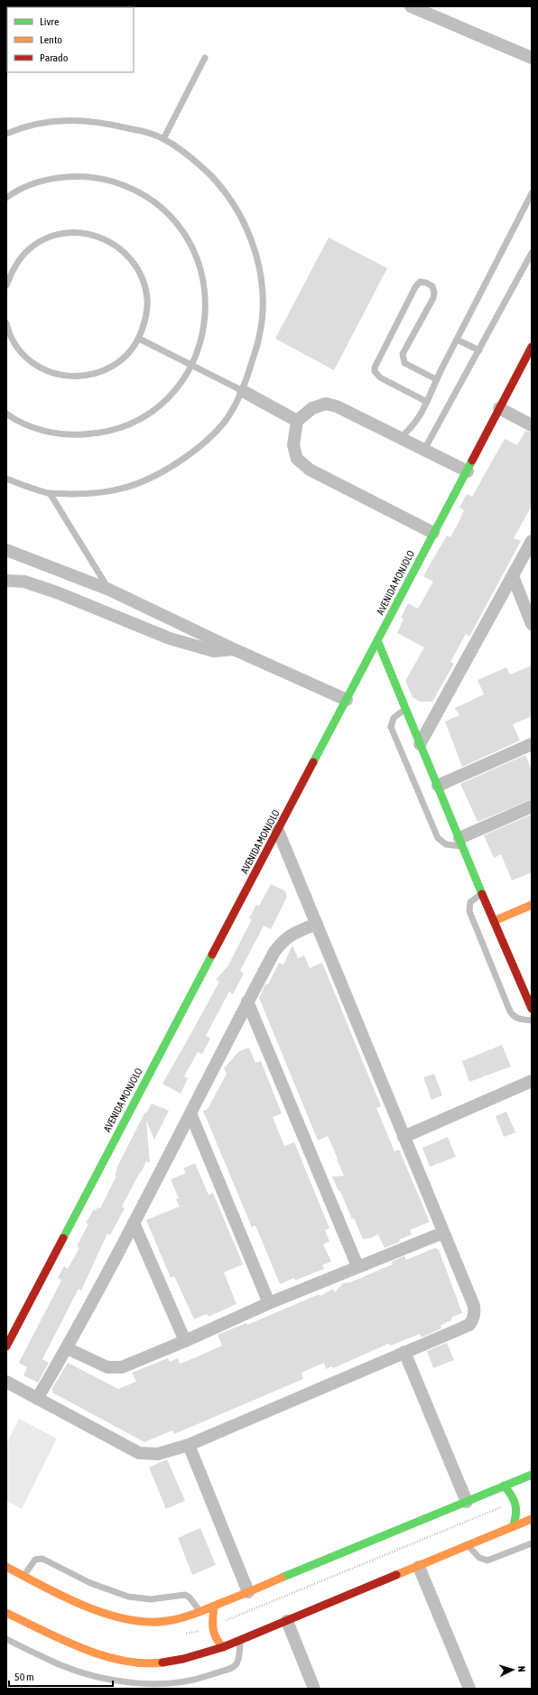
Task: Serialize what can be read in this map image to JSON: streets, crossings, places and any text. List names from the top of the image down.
{
  "streets": {
    "street": ["AVENIDA MONJOLO"]
  },
  "legend": ["Livre", "Lento", "Parado"],
  "scale_bar": "50 m",
  "north": "right"
}
